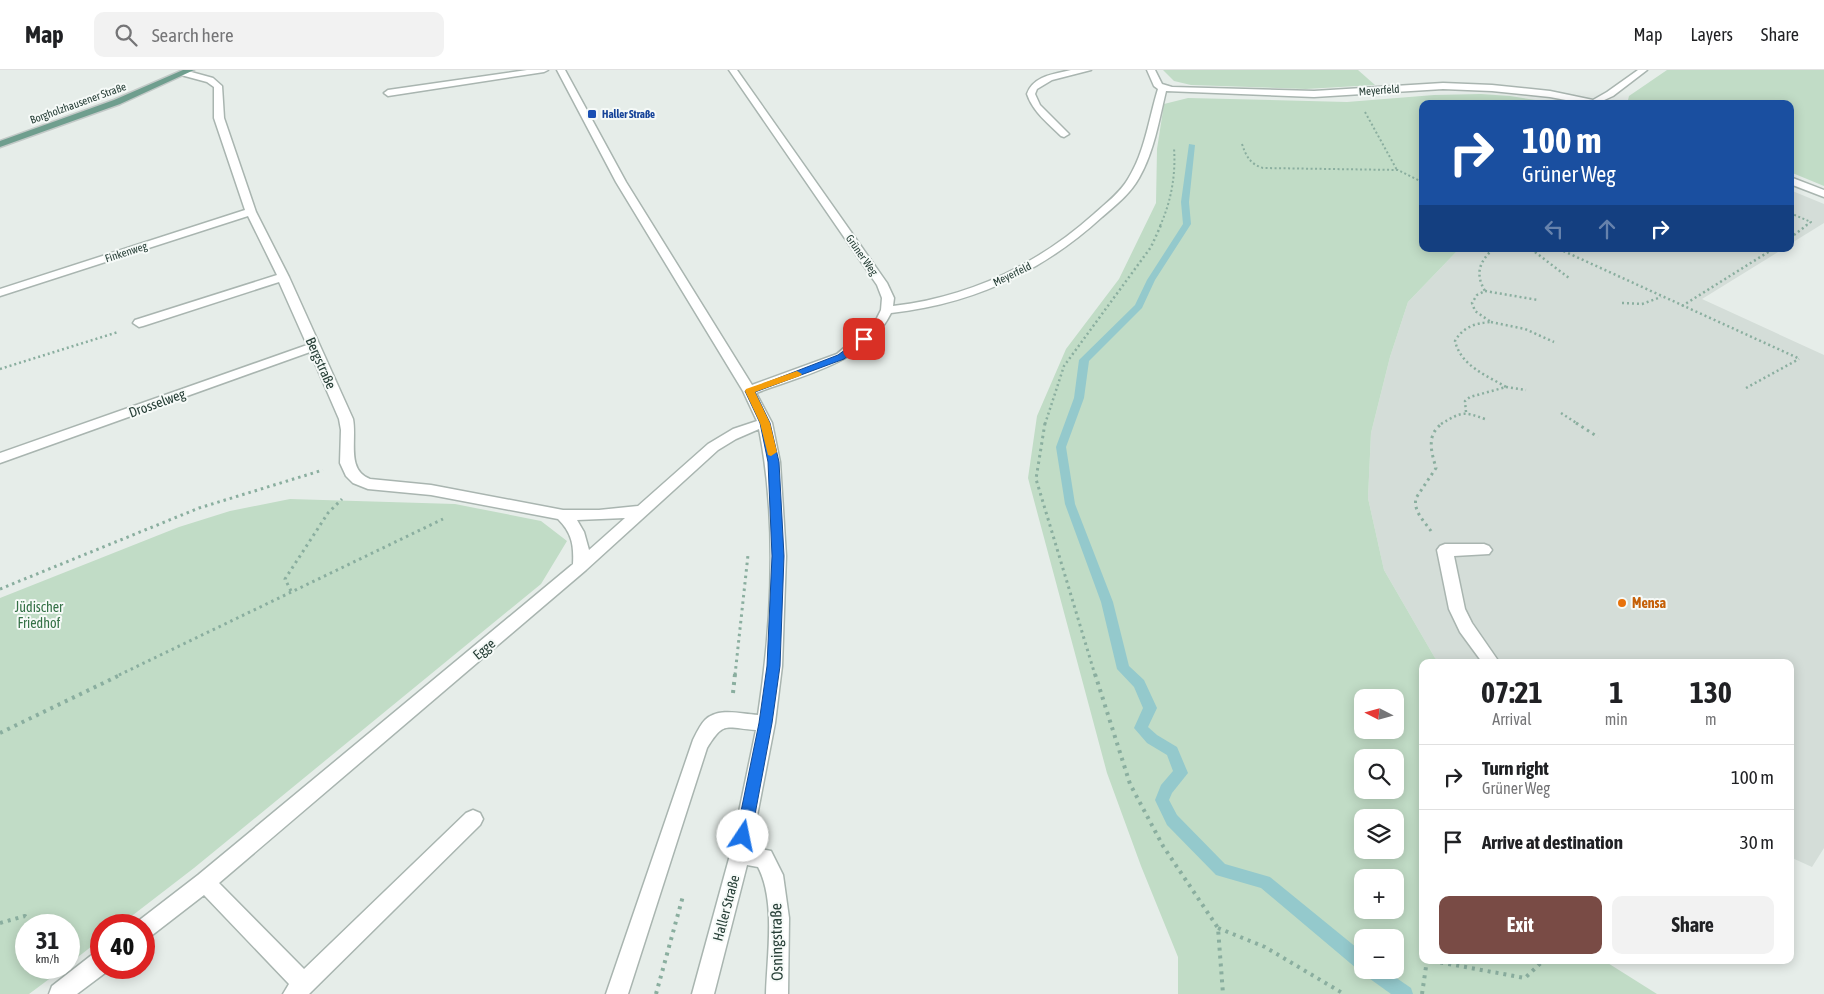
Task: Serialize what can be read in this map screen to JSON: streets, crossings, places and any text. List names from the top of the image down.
{
  "streets": {
    "main road": ["Borgholzhausener Straße"],
    "street": [
      "Meyerfeld",
      "Finkenweg",
      "Grüner Weg",
      "Bergstraße",
      "Drosselweg",
      "Egge",
      "Haller Straße",
      "Osningstraße"
    ]
  },
  "crossings": [
    ["Meyerfeld", "Grüner Weg"],
    ["Borgholzhausener Straße", "Bergstraße"],
    ["Finkenweg", "Bergstraße"],
    ["Bergstraße", "Drosselweg"],
    ["Egge", "Haller Straße"],
    ["Haller Straße", "Osningstraße"]
  ],
  "parks": ["Jüdischer Friedhof"],
  "places": {
    "transit": ["Haller Straße"],
    "other": ["Mensa"]
  },
  "north": "left",
  "page": {
    "header": "Map",
    "search": "Search here",
    "nav": ["Map", "Layers", "Share"],
    "turn": ["100 m", "Grüner Weg"],
    "eta": [
      "07:21",
      "Arrival",
      "1",
      "min",
      "130",
      "m"
    ],
    "map_buttons": ["+", "−"],
    "list": [
      {
        "name": "Turn right",
        "note": "Grüner Weg",
        "value": "100 m"
      },
      {
        "name": "Arrive at destination",
        "value": "30 m"
      }
    ],
    "buttons": ["Exit", "Share"],
    "speed": "31 km/h",
    "limit": "40"
  }
}
